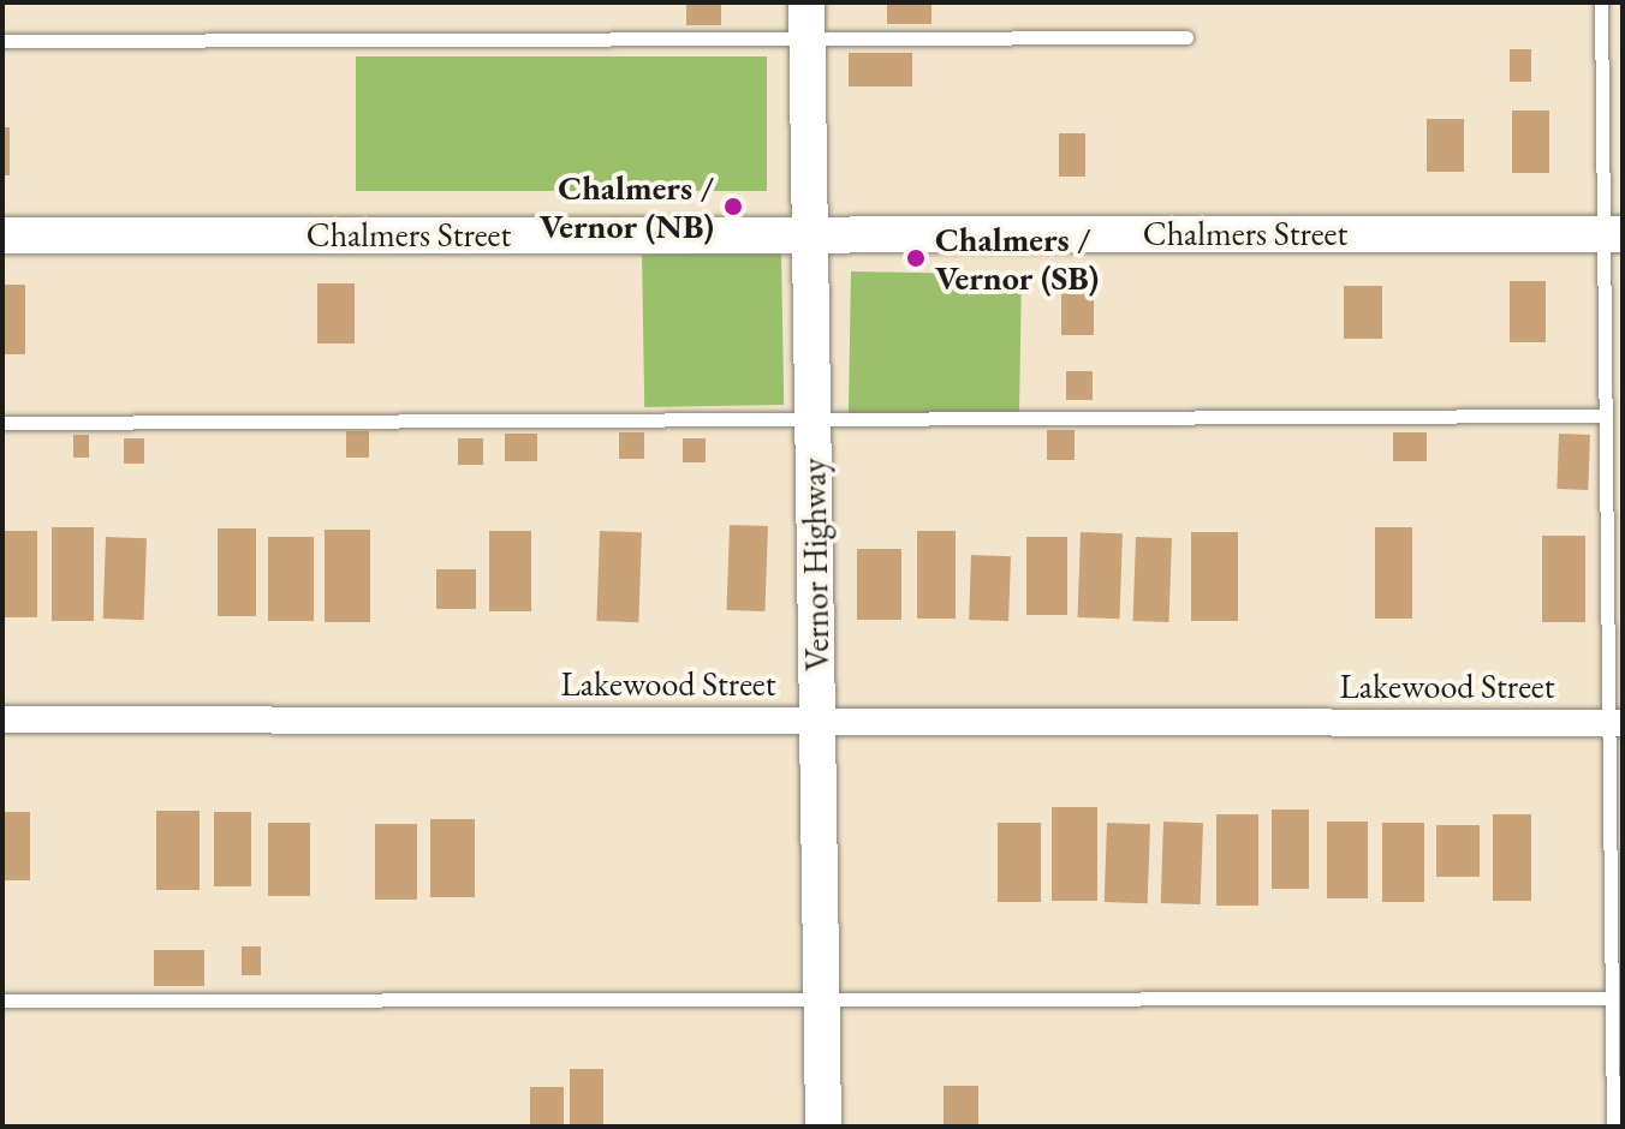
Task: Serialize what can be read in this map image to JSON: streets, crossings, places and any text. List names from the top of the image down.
{
  "streets": {
    "street": ["Chalmers Street", "Vernor Highway", "Lakewood Street"]
  },
  "crossings": [
    ["Chalmers Street", "Vernor Highway"],
    ["Vernor Highway", "Lakewood Street"]
  ],
  "places": ["Chalmers / Vernor (NB)", "Chalmers / Vernor (SB)"]
}
